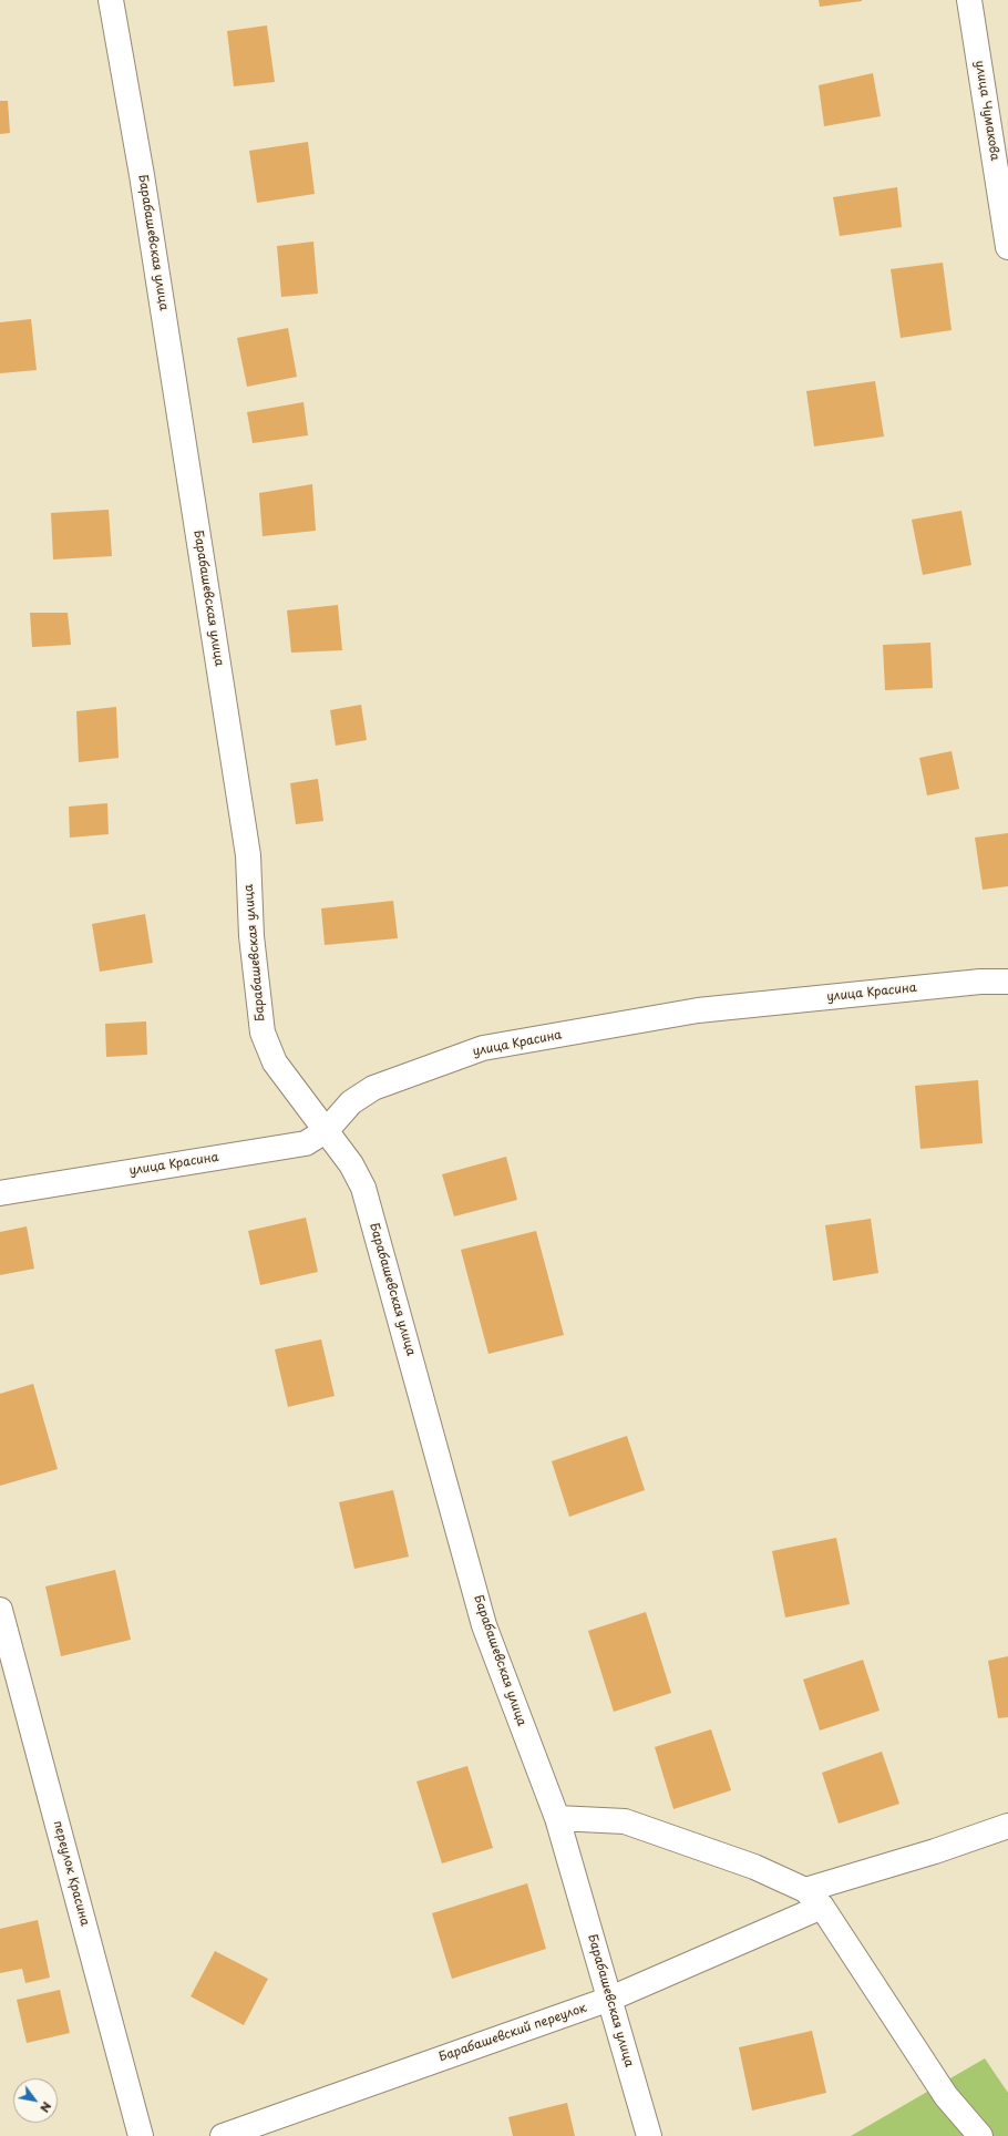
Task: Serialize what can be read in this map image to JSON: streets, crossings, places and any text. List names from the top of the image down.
{
  "streets": {
    "street": [
      "улица Чумакова",
      "Барабашевская улица",
      "улица Красина",
      "переулок Красина",
      "Барабашевский переулок"
    ]
  },
  "crossings": [
    ["Барабашевская улица", "улица Красина"],
    ["Барабашевская улица", "Барабашевский переулок"]
  ],
  "north": "bottom right"
}
